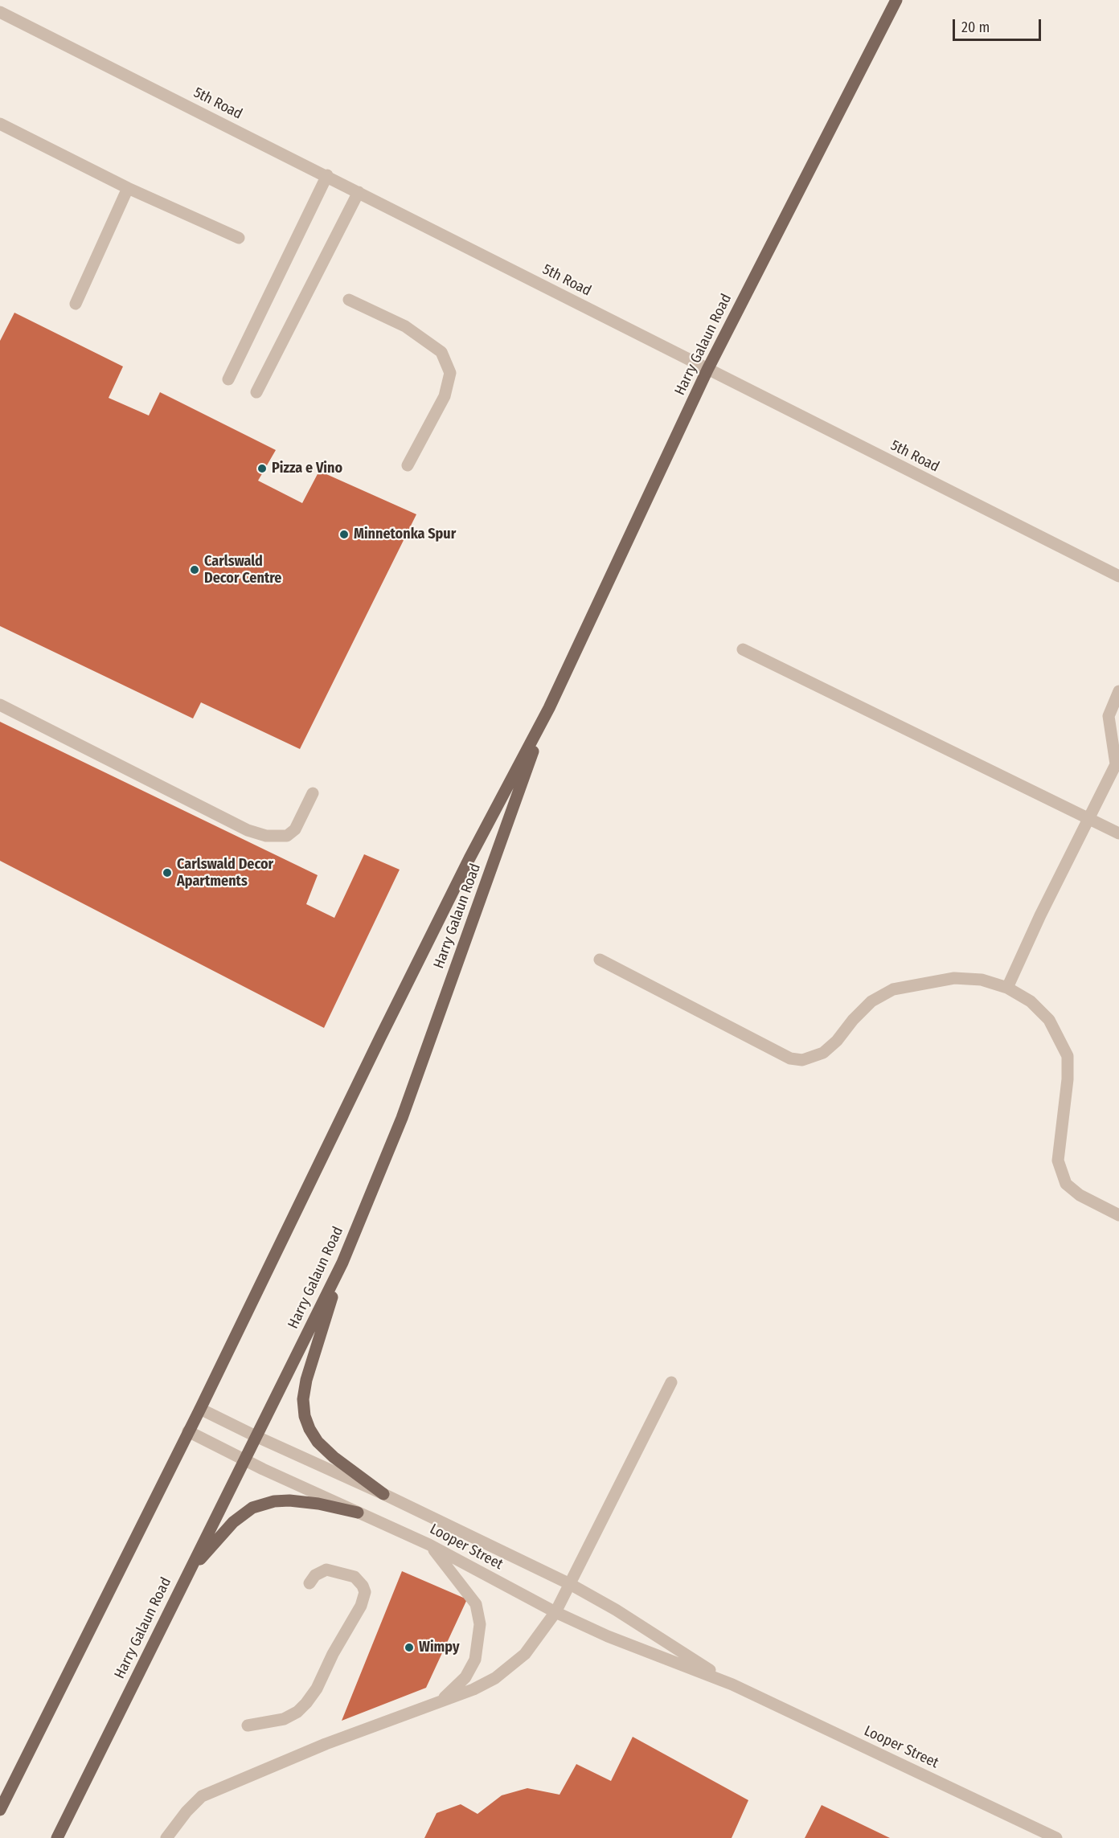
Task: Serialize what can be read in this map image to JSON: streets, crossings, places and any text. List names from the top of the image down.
{
  "streets": {
    "main road": ["Harry Galaun Road"],
    "street": ["5th Road", "Looper Street"]
  },
  "crossings": [
    ["5th Road", "Harry Galaun Road"],
    ["Harry Galaun Road", "Looper Street"]
  ],
  "places": [
    "Pizza e Vino",
    "Minnetonka Spur",
    "Carlswald Decor Centre",
    "Carlswald Decor Apartments",
    "Wimpy"
  ],
  "scale_bar": "20 m"
}
